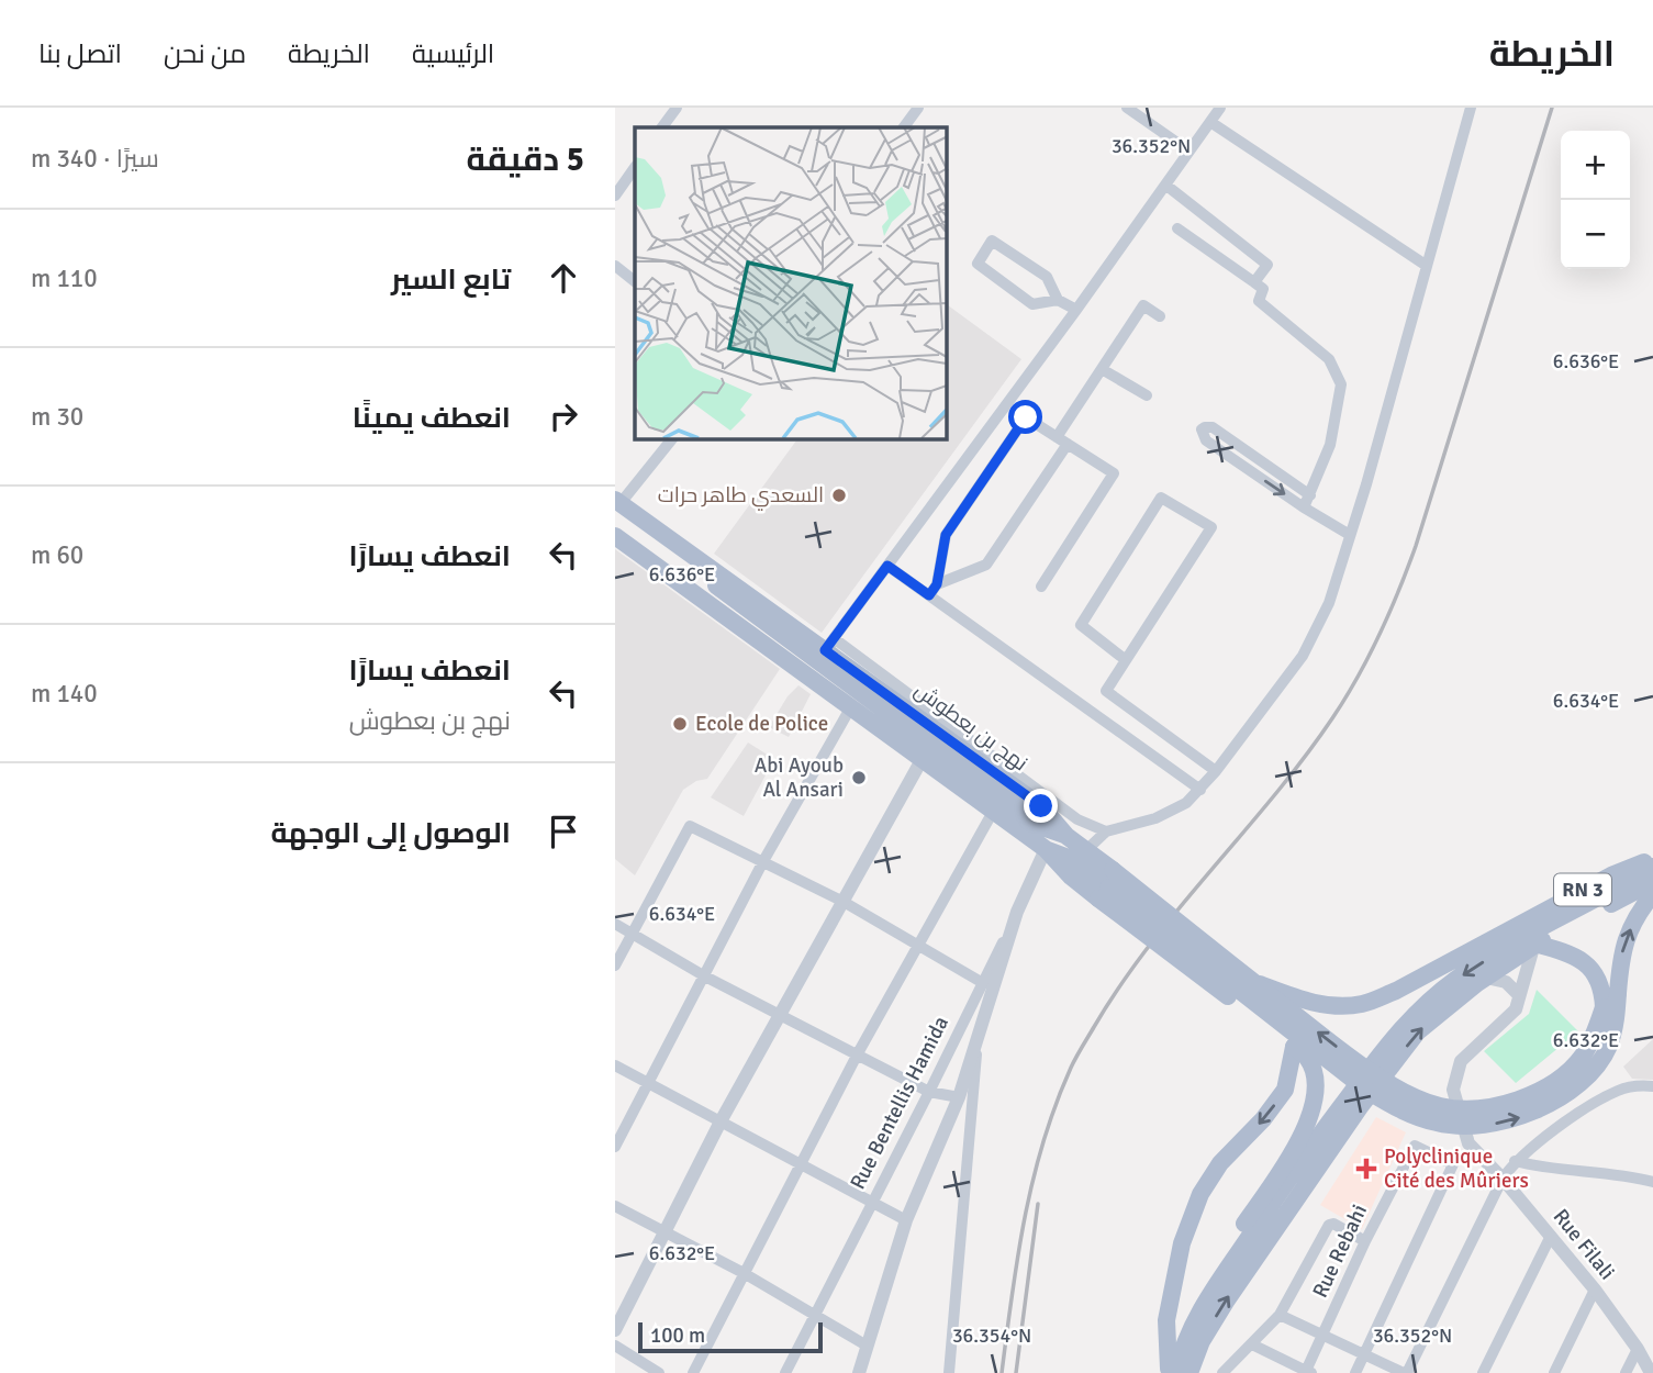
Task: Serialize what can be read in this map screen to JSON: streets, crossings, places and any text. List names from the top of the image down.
{
  "streets": {
    "main road": ["نهج بن بعطوش", "RN 3"],
    "street": ["Rue Bentellis Hamida", "Rue Filali", "Rue Rebahi"]
  },
  "crossings": [
    ["RN 3", "Rue Filali"]
  ],
  "places": {
    "other": ["السعدي طاهر حرات", "Ecole de Police", "Abi Ayoub Al Ansari"],
    "health": ["Polyclinique Cité des Mûriers"]
  },
  "scale_bar": "100 m",
  "page": {
    "header": "الخريطة",
    "nav": [
      "الرئيسية",
      "الخريطة",
      "من نحن",
      "اتصل بنا"
    ],
    "heading": ["5 دقيقة", "سيرًا · 340 m"],
    "map_buttons": ["+", "−"],
    "list": [
      ["تابع السير", "110 m"],
      ["انعطف يمينًا", "30 m"],
      ["انعطف يسارًا", "60 m"],
      ["انعطف يسارًا", "نهج بن بعطوش", "140 m"],
      "الوصول إلى الوجهة"
    ],
    "scale": "100 m"
  },
  "coordinates": [
    "36.352°N",
    "6.636°E",
    "6.634°E",
    "6.632°E",
    "36.354°N"
  ]
}
